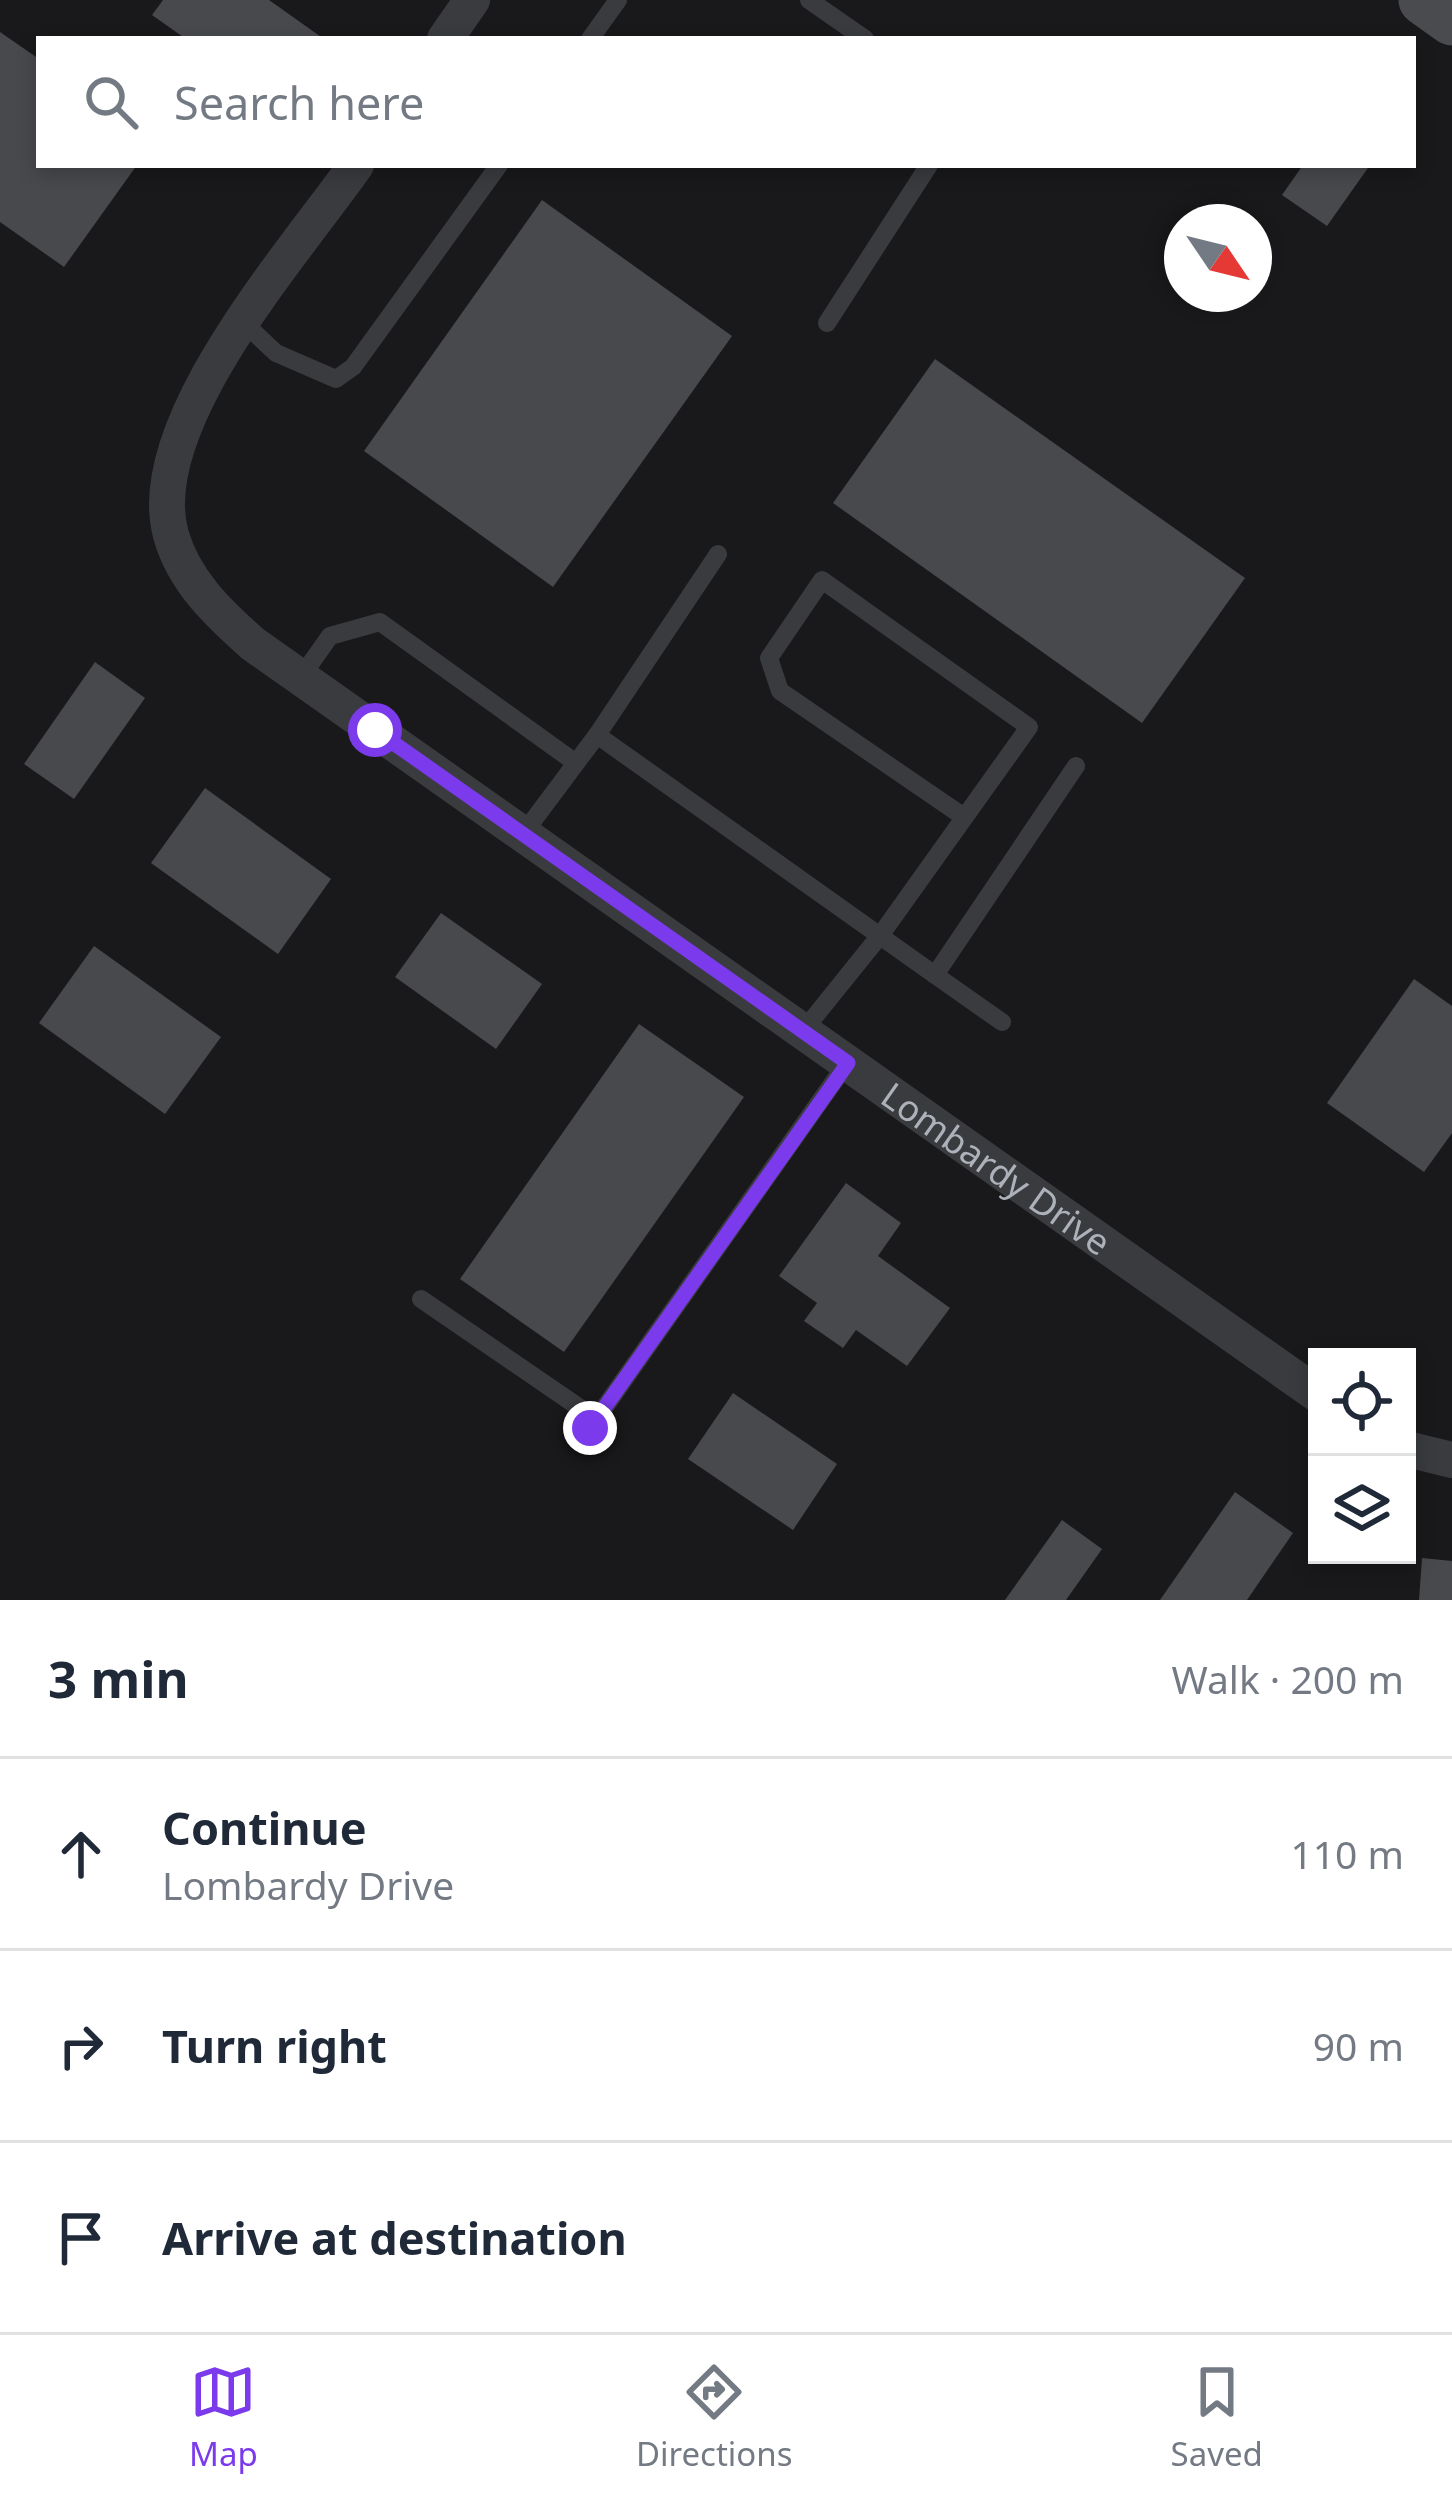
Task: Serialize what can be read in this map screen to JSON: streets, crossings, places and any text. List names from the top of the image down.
{
  "streets": {
    "street": ["Lombardy Drive"]
  },
  "north": "bottom right",
  "page": {
    "search": "Search here",
    "heading": ["3 min", "Walk · 200 m"],
    "list": [
      ["Continue", "Lombardy Drive", "110 m"],
      ["Turn right", "90 m"],
      "Arrive at destination"
    ],
    "nav": ["Map", "Directions", "Saved"]
  }
}
